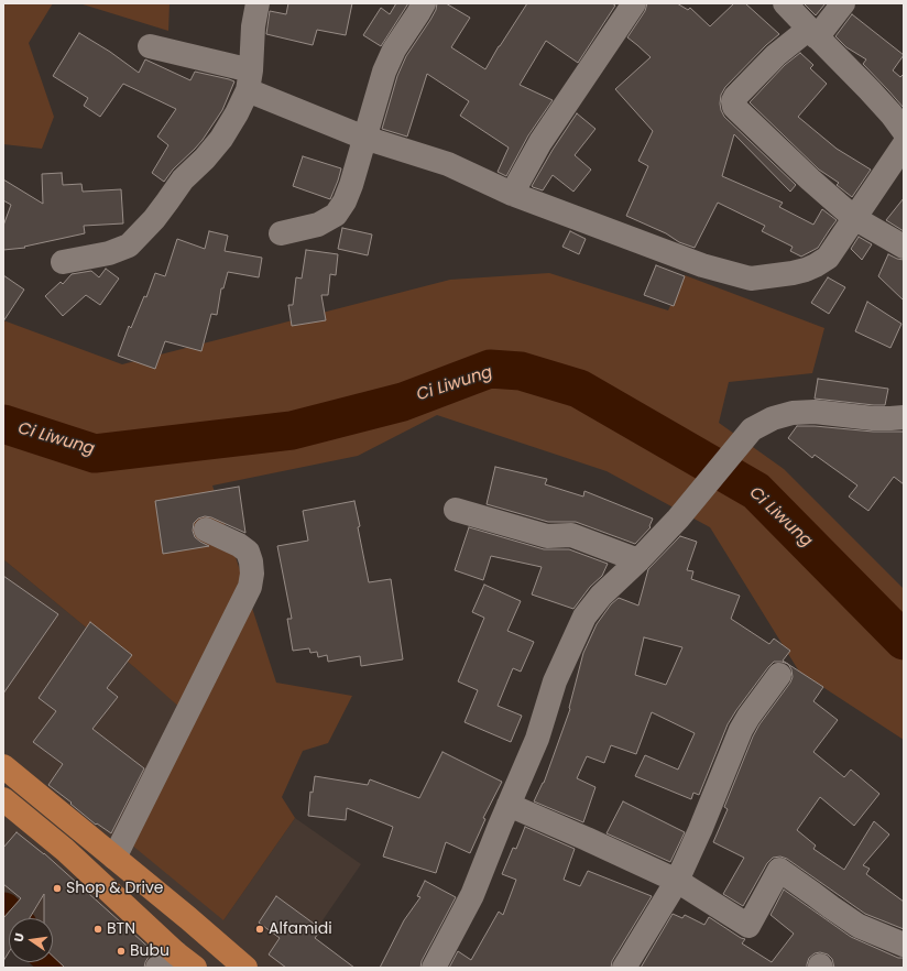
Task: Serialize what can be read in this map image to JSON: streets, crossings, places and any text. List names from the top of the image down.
{
  "water": ["Ci Liwung"],
  "places": [
    "Shop & Drive",
    "BTN",
    "Alfamidi",
    "Bubu"
  ],
  "north": "left"
}
